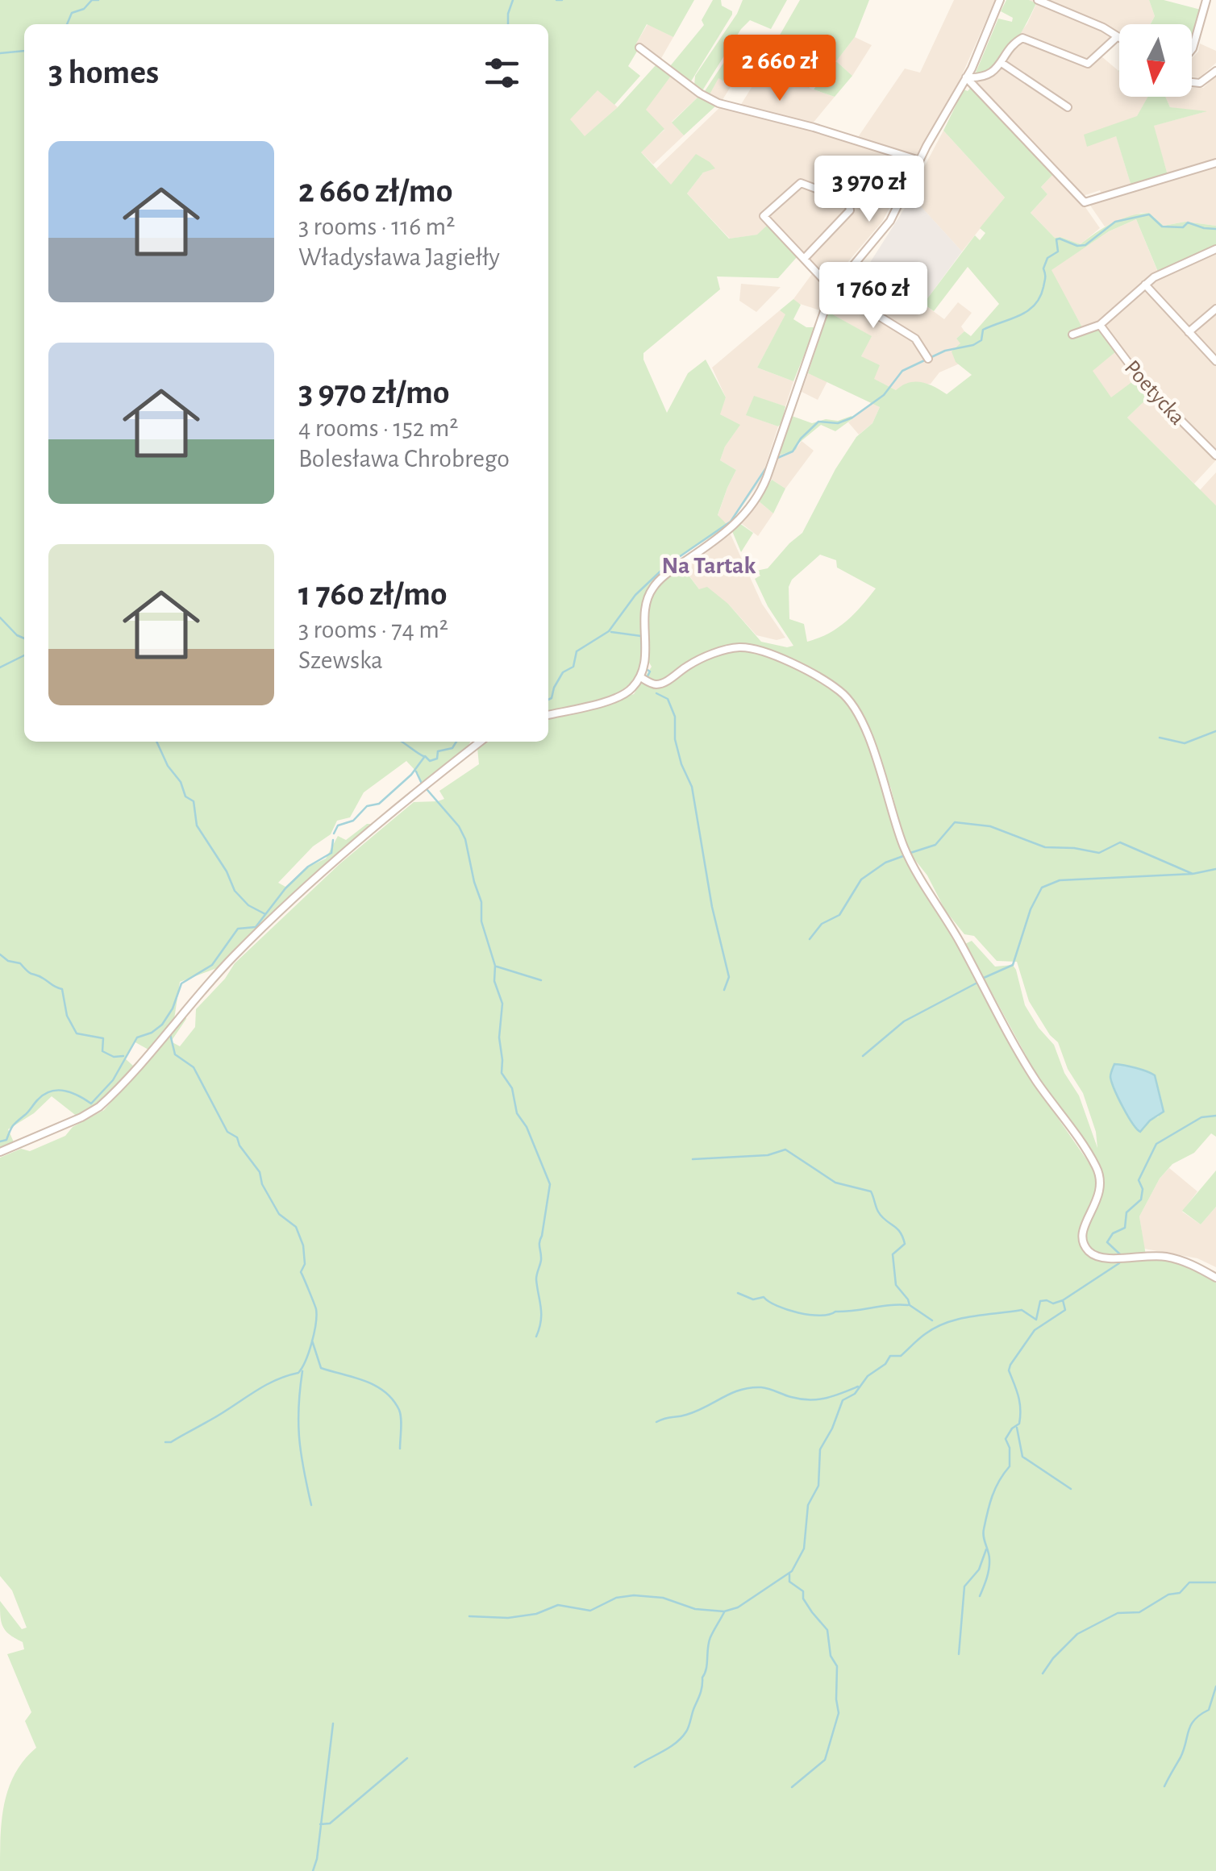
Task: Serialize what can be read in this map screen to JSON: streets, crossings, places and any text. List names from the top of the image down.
{
  "streets": {
    "street": ["Poetycka"]
  },
  "districts": ["Na Tartak"],
  "north": "bottom",
  "page": {
    "heading": "3 homes",
    "price": ["2 660 zł", "3 970 zł", "1 760 zł"],
    "list": [
      {
        "name": "2 660 zł/mo",
        "note": "3 rooms · 116 m² · Władysława Jagiełły"
      },
      {
        "name": "3 970 zł/mo",
        "note": "4 rooms · 152 m² · Bolesława Chrobrego"
      },
      {
        "name": "1 760 zł/mo",
        "note": "3 rooms · 74 m² · Szewska"
      }
    ]
  }
}
